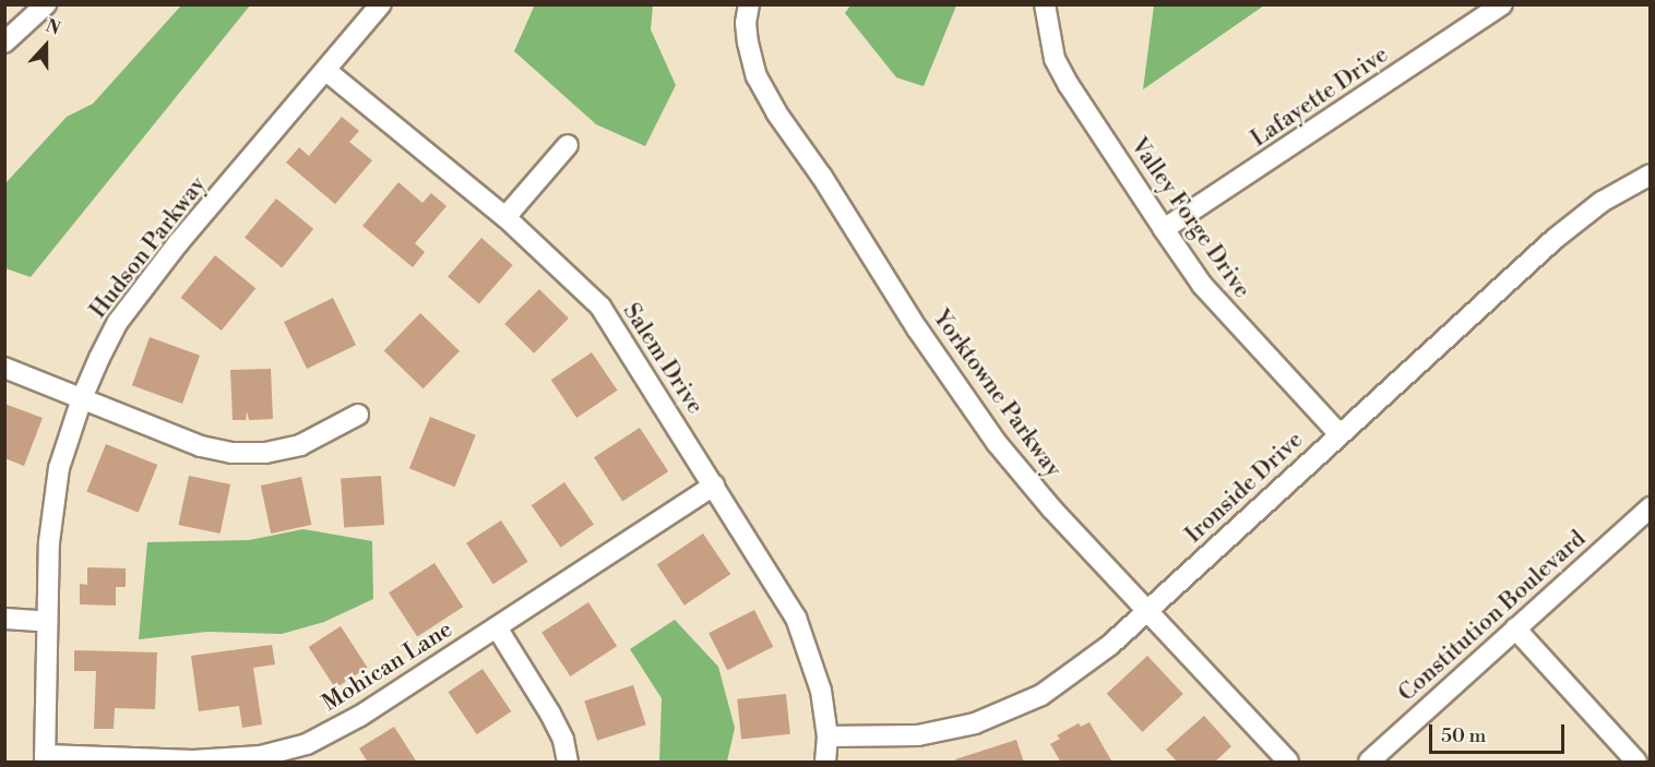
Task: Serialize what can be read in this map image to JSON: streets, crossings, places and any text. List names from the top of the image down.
{
  "streets": {
    "street": [
      "Lafayette Drive",
      "Valley Forge Drive",
      "Hudson Parkway",
      "Salem Drive",
      "Yorktowne Parkway",
      "Ironside Drive",
      "Constitution Boulevard",
      "Mohican Lane"
    ]
  },
  "crossings": [
    ["Lafayette Drive", "Valley Forge Drive"],
    ["Valley Forge Drive", "Ironside Drive"],
    ["Hudson Parkway", "Salem Drive"],
    ["Hudson Parkway", "Mohican Lane"],
    ["Salem Drive", "Ironside Drive"],
    ["Salem Drive", "Mohican Lane"],
    ["Yorktowne Parkway", "Ironside Drive"]
  ],
  "scale_bar": "50 m",
  "north": "top"
}
